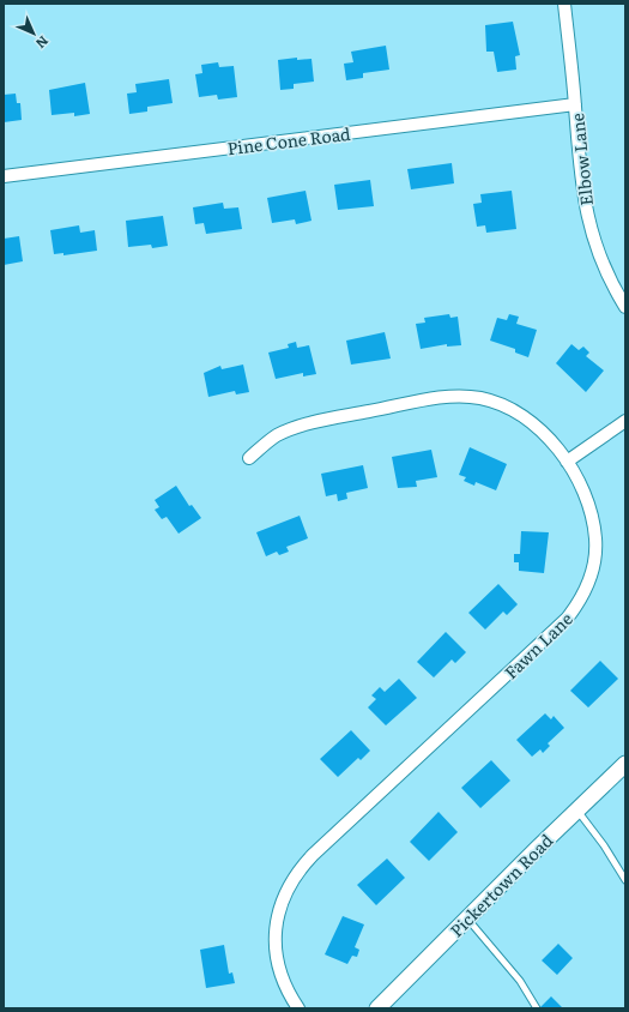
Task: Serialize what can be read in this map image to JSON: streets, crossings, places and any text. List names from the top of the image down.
{
  "streets": {
    "street": [
      "Pine Cone Road",
      "Elbow Lane",
      "Fawn Lane",
      "Pickertown Road"
    ]
  },
  "crossings": [
    ["Pine Cone Road", "Elbow Lane"]
  ],
  "north": "bottom right"
}
